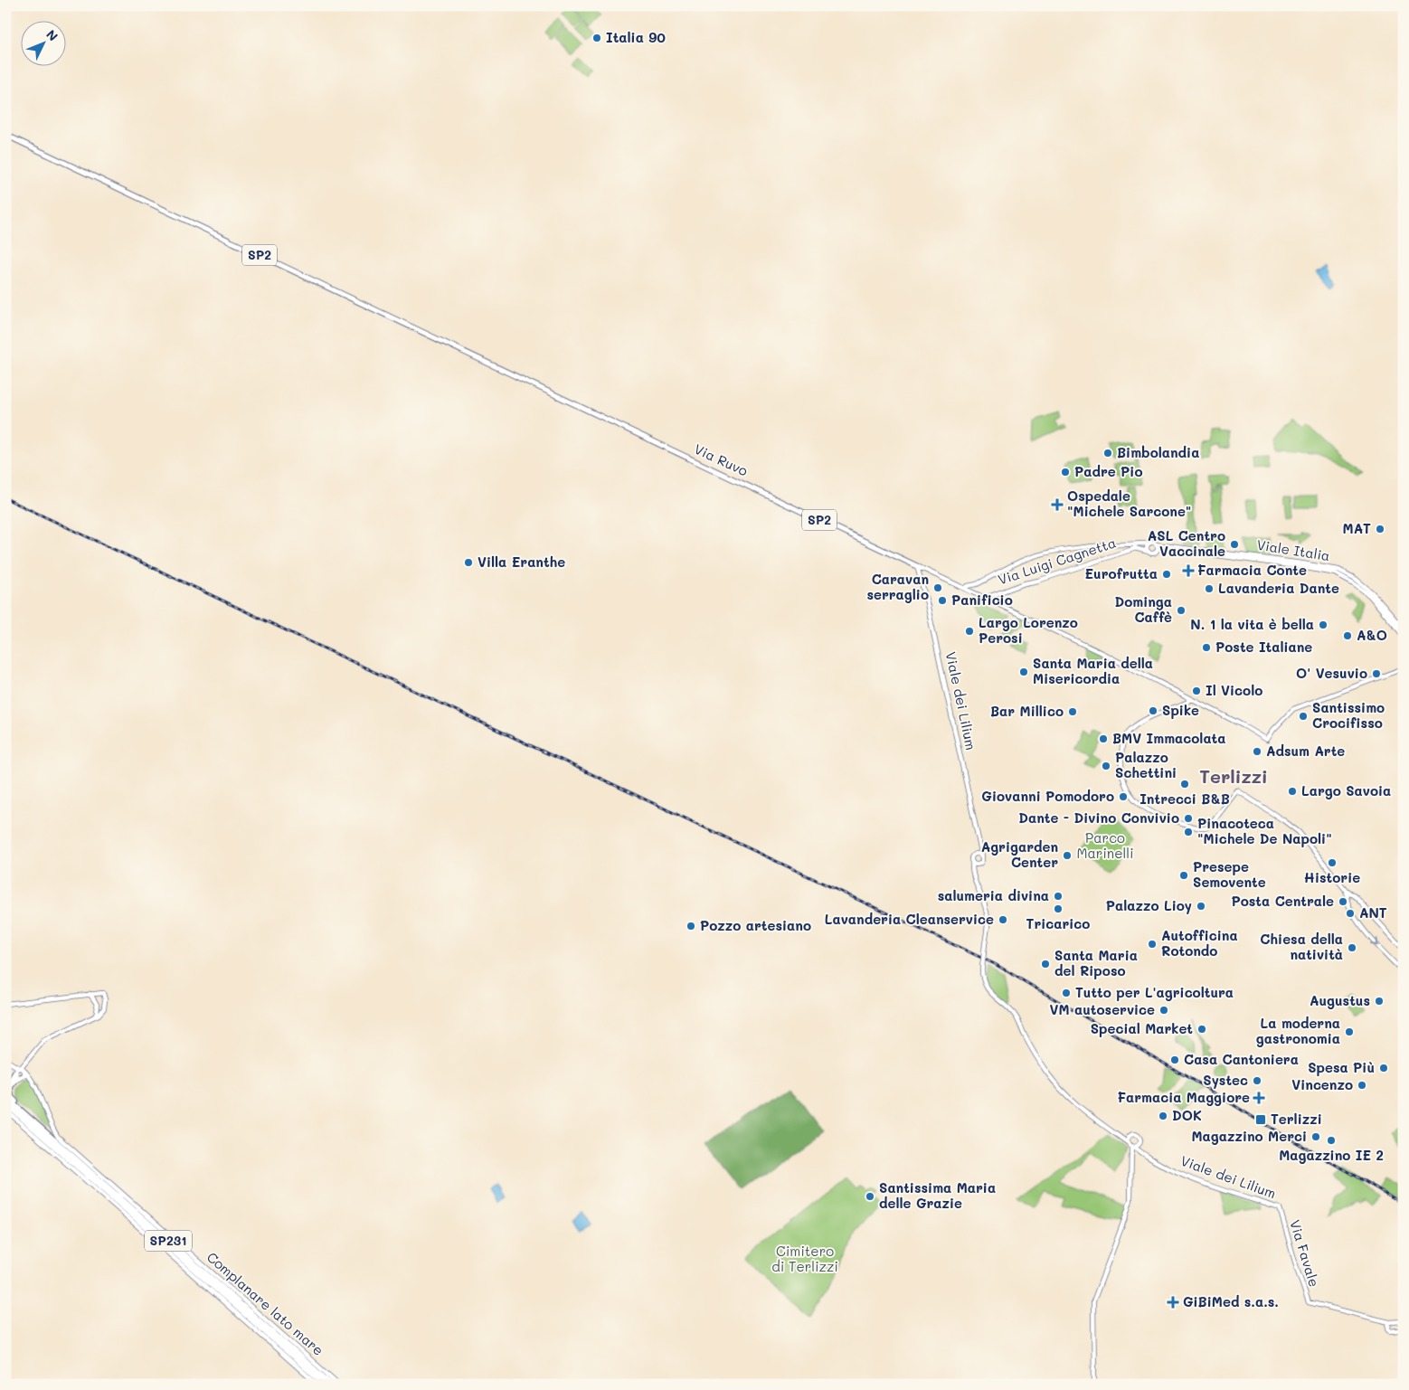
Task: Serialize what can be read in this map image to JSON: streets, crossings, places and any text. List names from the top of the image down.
{
  "streets": {
    "highway": ["SP231"],
    "main road": [
      "SP2",
      "Via Ruvo",
      "Viale Italia",
      "Via Luigi Cagnetta",
      "Viale dei Lilium",
      "Via Favale",
      "Complanare lato mare"
    ]
  },
  "crossings": [
    ["SP2", "Via Ruvo"],
    ["SP2", "Via Luigi Cagnetta"],
    ["SP2", "Viale dei Lilium"],
    ["Via Ruvo", "Viale dei Lilium"],
    ["Viale dei Lilium", "Via Favale"]
  ],
  "districts": ["Terlizzi"],
  "parks": ["Parco Marinelli", "Cimitero di Terlizzi"],
  "places": {
    "other": [
      "Italia 90",
      "Bimbolandia",
      "Padre Pio",
      "MAT",
      "ASL Centro Vaccinale",
      "Villa Eranthe",
      "Eurofrutta",
      "Caravan serraglio",
      "Lavanderia Dante",
      "Panificio",
      "Dominga Caffè",
      "N. 1 la vita è bella",
      "Largo Lorenzo Perosi",
      "A&O",
      "Poste Italiane",
      "Santa Maria della Misericordia",
      "O' Vesuvio",
      "Il Vicolo",
      "Spike",
      "Bar Millico",
      "Santissimo Crocifisso",
      "BMV Immacolata",
      "Adsum Arte",
      "Palazzo Schettini",
      "Intrecci B&B",
      "Largo Savoia",
      "Giovanni Pomodoro",
      "Dante - Divino Convivio",
      "Pinacoteca \"Michele De Napoli\"",
      "Agrigarden Center",
      "Historie",
      "Presepe Semovente",
      "salumeria divina",
      "Posta Centrale",
      "Palazzo Lioy",
      "Tricarico",
      "ANT",
      "Lavanderia Cleanservice",
      "Pozzo artesiano",
      "Autofficina Rotondo",
      "Chiesa della natività",
      "Santa Maria del Riposo",
      "Tutto per L'agricoltura",
      "Augustus",
      "VM autoservice",
      "Special Market",
      "La moderna gastronomia",
      "Casa Cantoniera",
      "Spesa Più",
      "Systec",
      "Vincenzo",
      "DOK",
      "Magazzino Merci",
      "Magazzino IE 2",
      "Santissima Maria delle Grazie"
    ],
    "health": [
      "Ospedale \"Michele Sarcone\"",
      "Farmacia Conte",
      "Farmacia Maggiore",
      "GiBiMed s.a.s."
    ],
    "transit": ["Terlizzi"]
  },
  "north": "top right"
}
